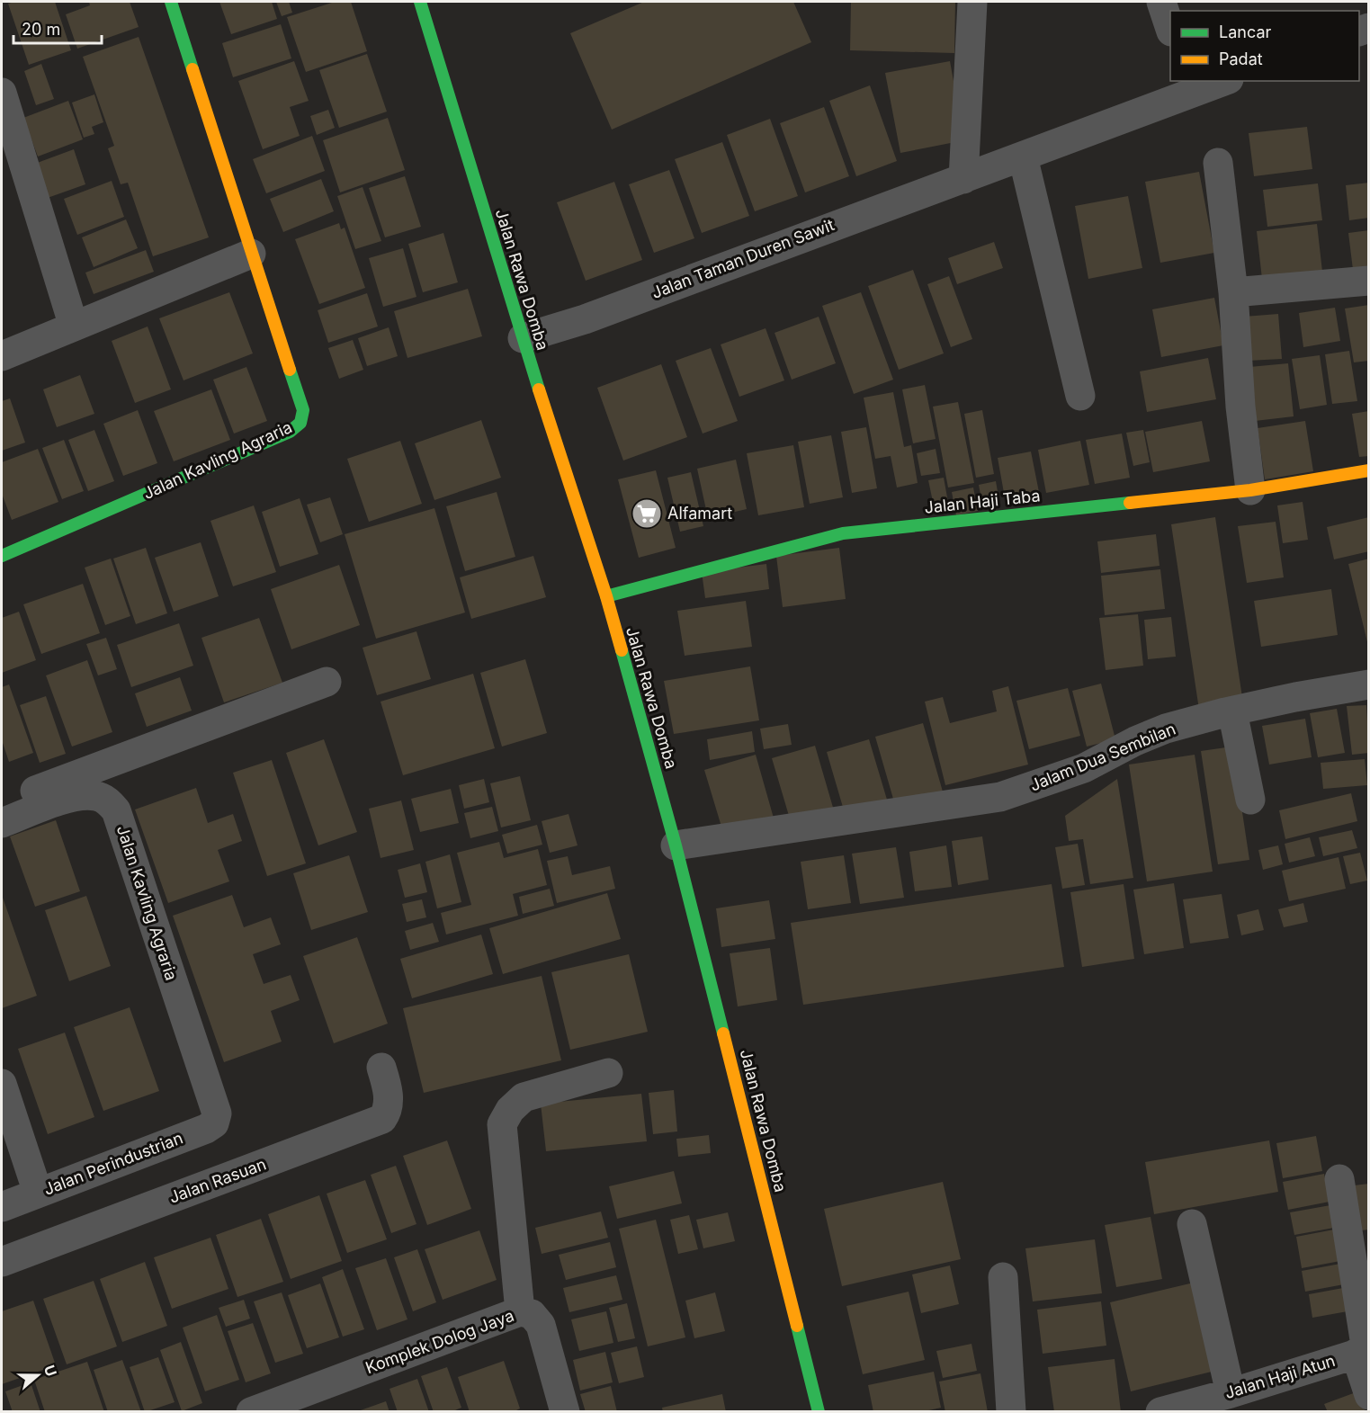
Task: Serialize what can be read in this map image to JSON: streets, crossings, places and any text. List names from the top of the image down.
{
  "streets": {
    "street": [
      "Jalan Taman Duren Sawit",
      "Jalan Rawa Domba",
      "Jalan Kavling Agraria",
      "Jalan Haji Taba",
      "Jalam Dua Sembilan",
      "Jalan Perindustrian",
      "Jalan Rasuan",
      "Komplek Dolog Jaya",
      "Jalan Haji Atun"
    ]
  },
  "crossings": [
    ["Jalan Taman Duren Sawit", "Jalan Rawa Domba"],
    ["Jalan Rawa Domba", "Jalan Haji Taba"],
    ["Jalan Rawa Domba", "Jalam Dua Sembilan"],
    ["Jalan Kavling Agraria", "Jalan Perindustrian"]
  ],
  "places": {
    "supermarket": ["Alfamart"]
  },
  "legend": ["Lancar", "Padat"],
  "scale_bar": "20 m",
  "north": "right"
}
